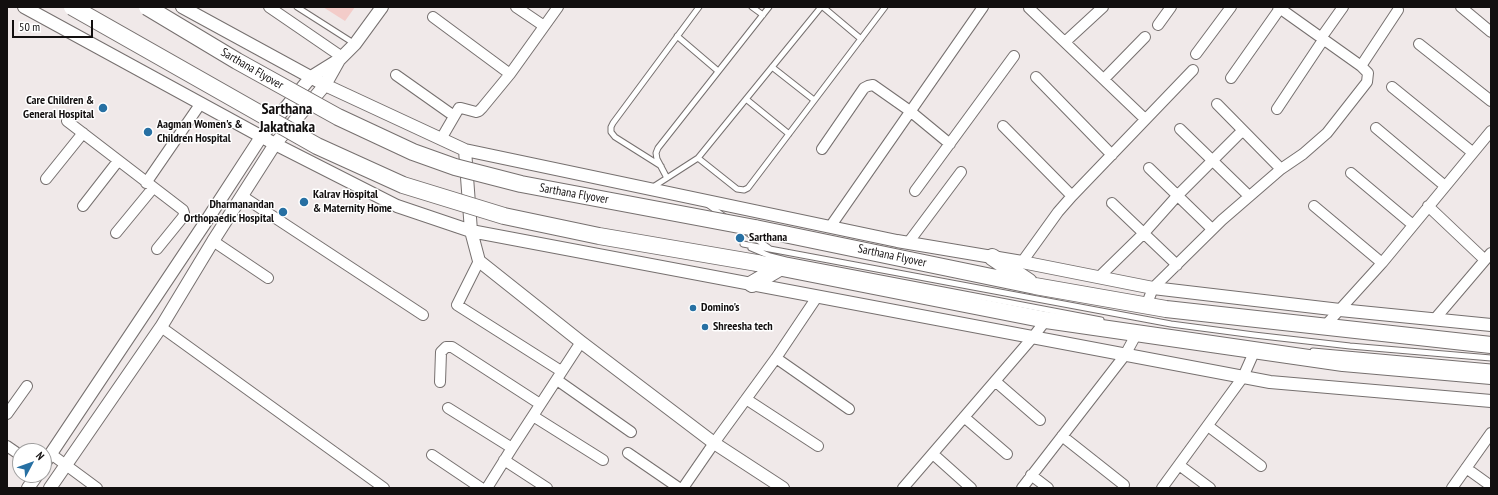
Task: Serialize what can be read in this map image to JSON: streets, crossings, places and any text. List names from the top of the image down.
{
  "streets": {
    "main road": ["Sarthana Flyover"]
  },
  "districts": ["Sarthana Jakatnaka"],
  "places": [
    "Care Children & General Hospital",
    "Aagman Women's & Children Hospital",
    "Kalrav Hospital & Maternity Home",
    "Dharmanandan Orthopaedic Hospital",
    "Sarthana",
    "Domino's",
    "Shreesha tech"
  ],
  "scale_bar": "50 m",
  "north": "top right"
}
